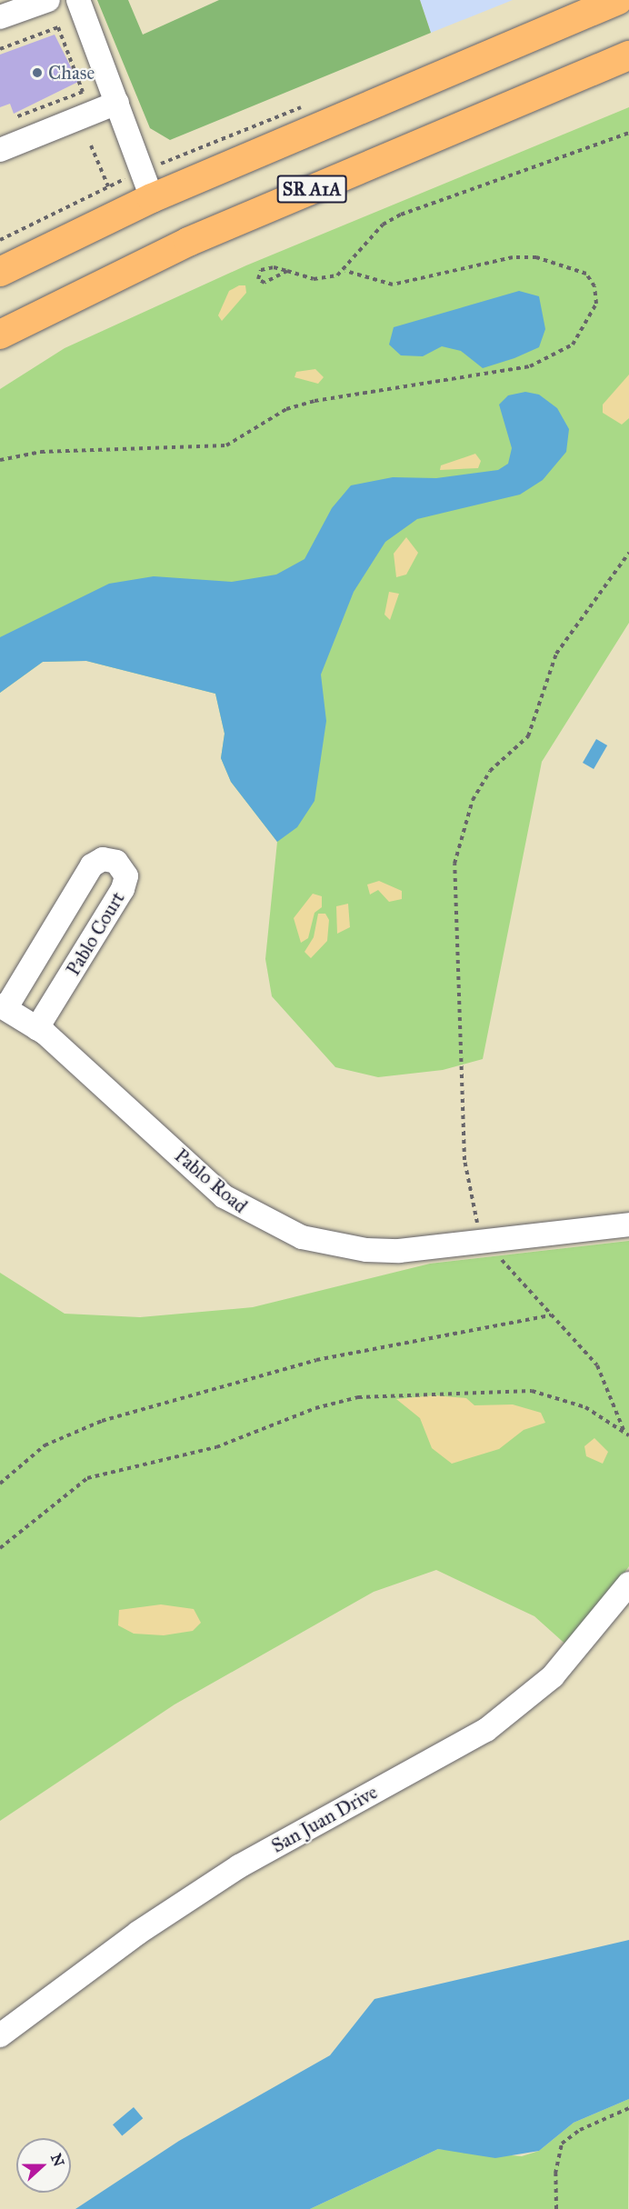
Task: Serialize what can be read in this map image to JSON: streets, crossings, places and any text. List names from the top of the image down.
{
  "streets": {
    "main road": ["SR A1A"],
    "street": ["Pablo Court", "Pablo Road", "San Juan Drive"]
  },
  "crossings": [
    ["Pablo Court", "Pablo Road"]
  ],
  "places": ["Chase"],
  "north": "right"
}
